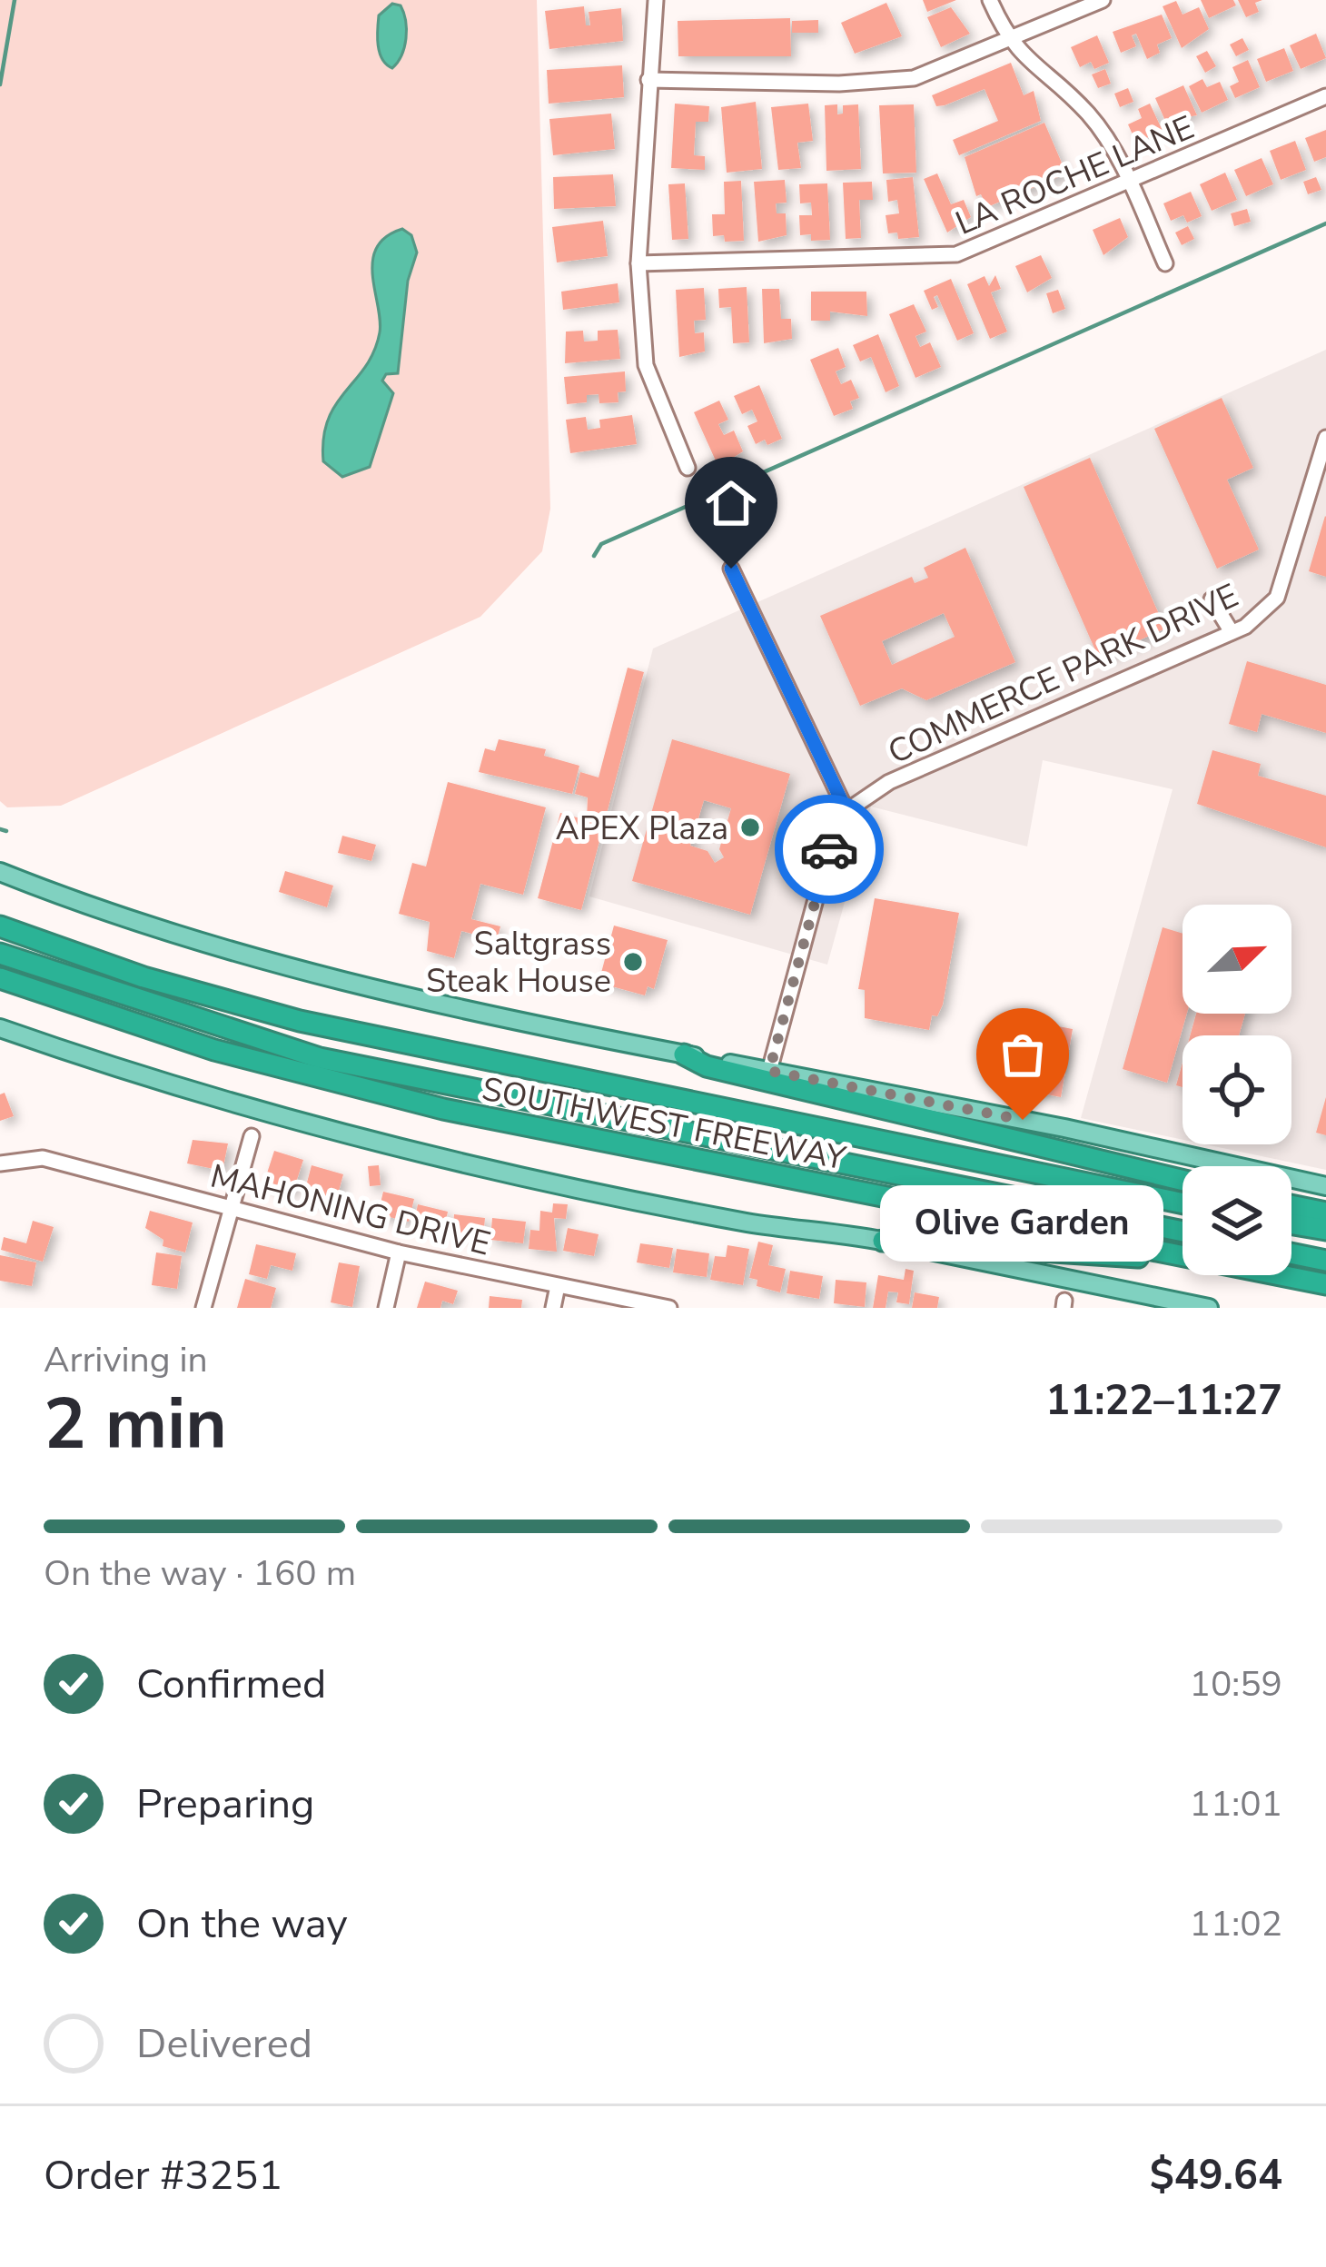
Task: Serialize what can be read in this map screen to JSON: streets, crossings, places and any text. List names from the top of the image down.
{
  "streets": {
    "highway": ["SOUTHWEST FREEWAY"],
    "street": ["LA ROCHE LANE", "COMMERCE PARK DRIVE", "MAHONING DRIVE"]
  },
  "places": ["APEX Plaza", "Saltgrass Steak House", "Olive Garden"],
  "north": "top right",
  "page": {
    "bubble": "Olive Garden",
    "heading": ["2 min", "Arriving in", "11:22–11:27"],
    "panel": ["Order #3251", "$49.64"],
    "bar": "On the way · 160 m",
    "list": [
      ["Confirmed", "10:59"],
      ["Preparing", "11:01"],
      ["On the way", "11:02"],
      "Delivered"
    ]
  }
}
